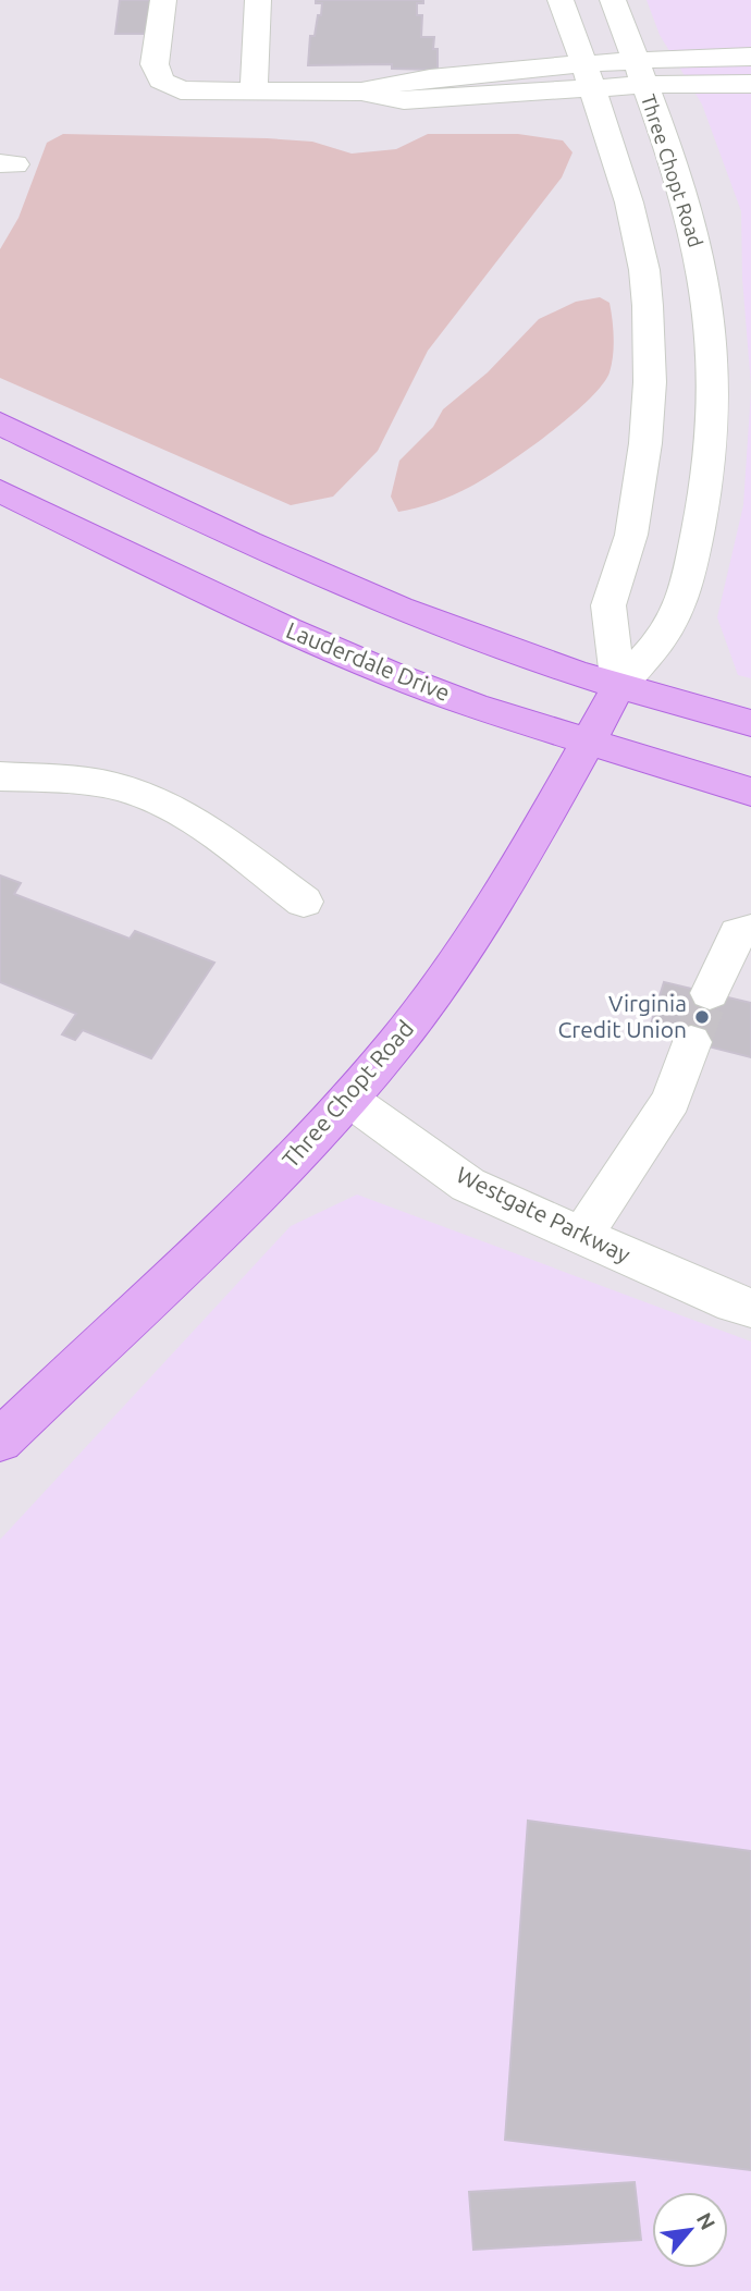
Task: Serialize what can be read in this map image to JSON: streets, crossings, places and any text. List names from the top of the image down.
{
  "streets": {
    "main road": ["Three Chopt Road", "Lauderdale Drive"],
    "street": ["Westgate Parkway"]
  },
  "crossings": [
    ["Three Chopt Road", "Lauderdale Drive"],
    ["Three Chopt Road", "Westgate Parkway"]
  ],
  "places": ["Virginia Credit Union"],
  "north": "top right"
}
